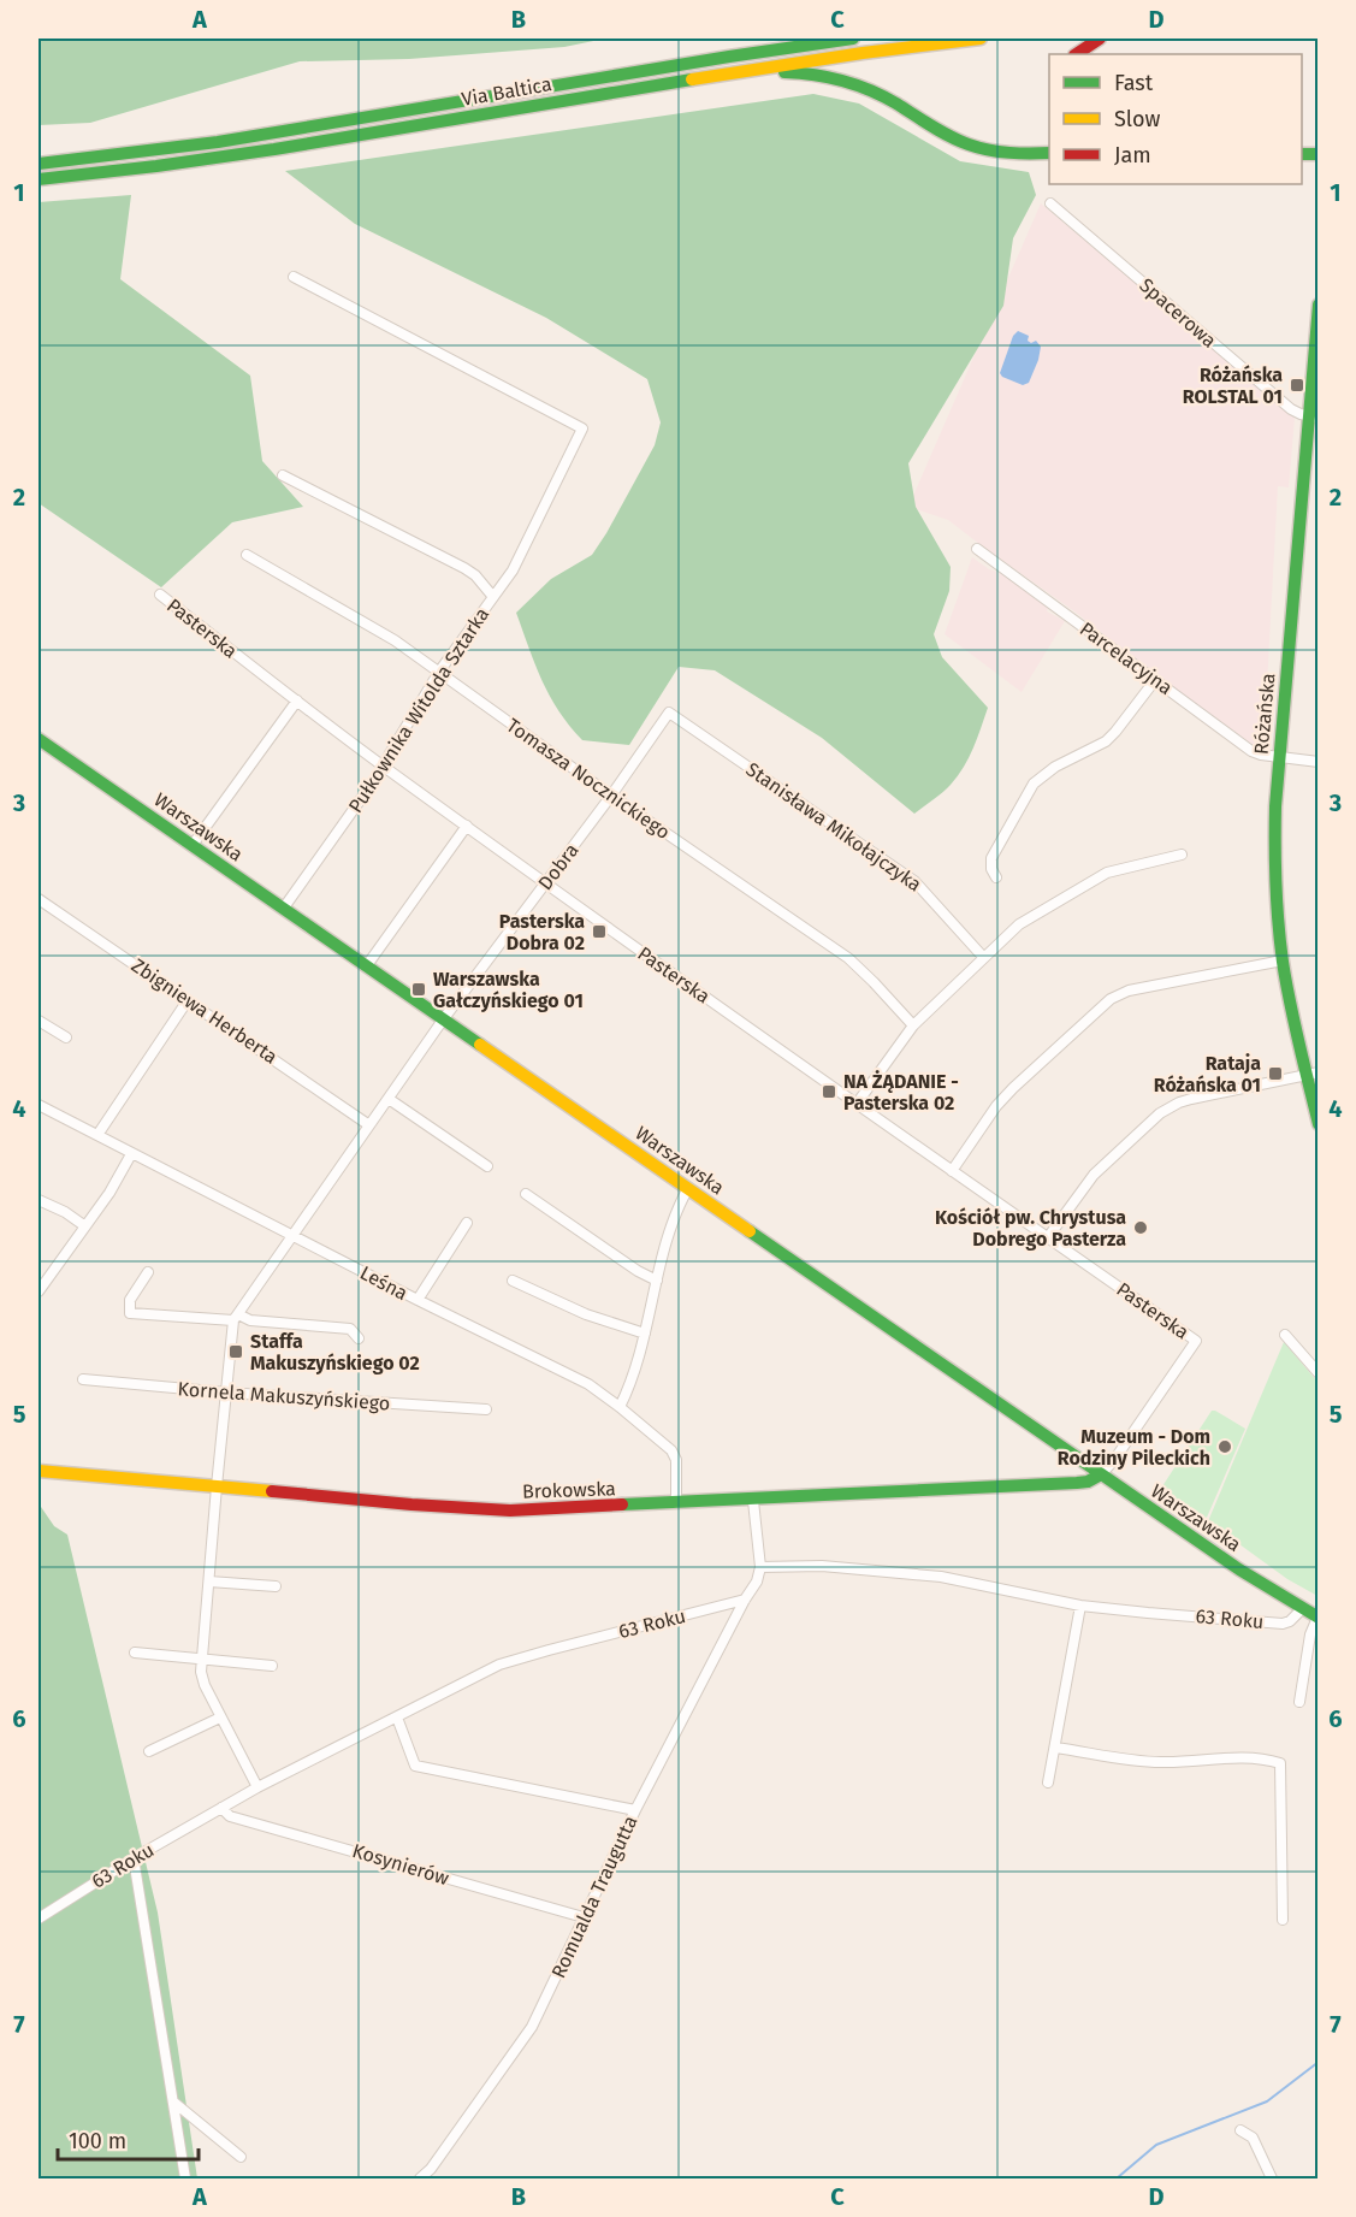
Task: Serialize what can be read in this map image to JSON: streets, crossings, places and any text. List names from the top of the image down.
{
  "streets": {
    "main road": [
      "Via Baltica",
      "Różańska",
      "Warszawska",
      "Brokowska"
    ],
    "street": [
      "Spacerowa",
      "Pasterska",
      "Parcelacyjna",
      "Pułkownika Witolda Sztarka",
      "Tomasza Nocznickiego",
      "Stanisława Mikołajczyka",
      "Dobra",
      "Zbigniewa Herberta",
      "Leśna",
      "Kornela Makuszyńskiego",
      "63 Roku",
      "Kosynierów",
      "Romualda Traugutta"
    ]
  },
  "crossings": [
    ["Spacerowa", "Różańska"],
    ["Pasterska", "Pułkownika Witolda Sztarka"],
    ["Pasterska", "Warszawska"],
    ["Pasterska", "Dobra"],
    ["Pasterska", "Brokowska"],
    ["Parcelacyjna", "Różańska"],
    ["Pułkownika Witolda Sztarka", "Tomasza Nocznickiego"],
    ["Pułkownika Witolda Sztarka", "Warszawska"],
    ["Tomasza Nocznickiego", "Dobra"],
    ["Warszawska", "Dobra"],
    ["Warszawska", "Brokowska"],
    ["Warszawska", "63 Roku"],
    ["Stanisława Mikołajczyka", "Dobra"],
    ["Dobra", "Zbigniewa Herberta"],
    ["Dobra", "Leśna"],
    ["Leśna", "Brokowska"],
    ["63 Roku", "Kosynierów"],
    ["63 Roku", "Romualda Traugutta"],
    ["Kosynierów", "Romualda Traugutta"]
  ],
  "places": {
    "transit": [
      "Różańska ROLSTAL 01",
      "Pasterska Dobra 02",
      "Warszawska Gałczyńskiego 01",
      "Rataja Różańska 01",
      "NA ŻĄDANIE - Pasterska 02",
      "Staffa Makuszyńskiego 02"
    ],
    "other": ["Kościół pw. Chrystusa Dobrego Pasterza", "Muzeum - Dom Rodziny Pileckich"]
  },
  "legend": ["Fast", "Slow", "Jam"],
  "scale_bar": "100 m",
  "grid": {
    "columns": [
      "A",
      "B",
      "C",
      "D"
    ],
    "rows": [
      "1",
      "2",
      "3",
      "4",
      "5",
      "6",
      "7"
    ]
  }
}
